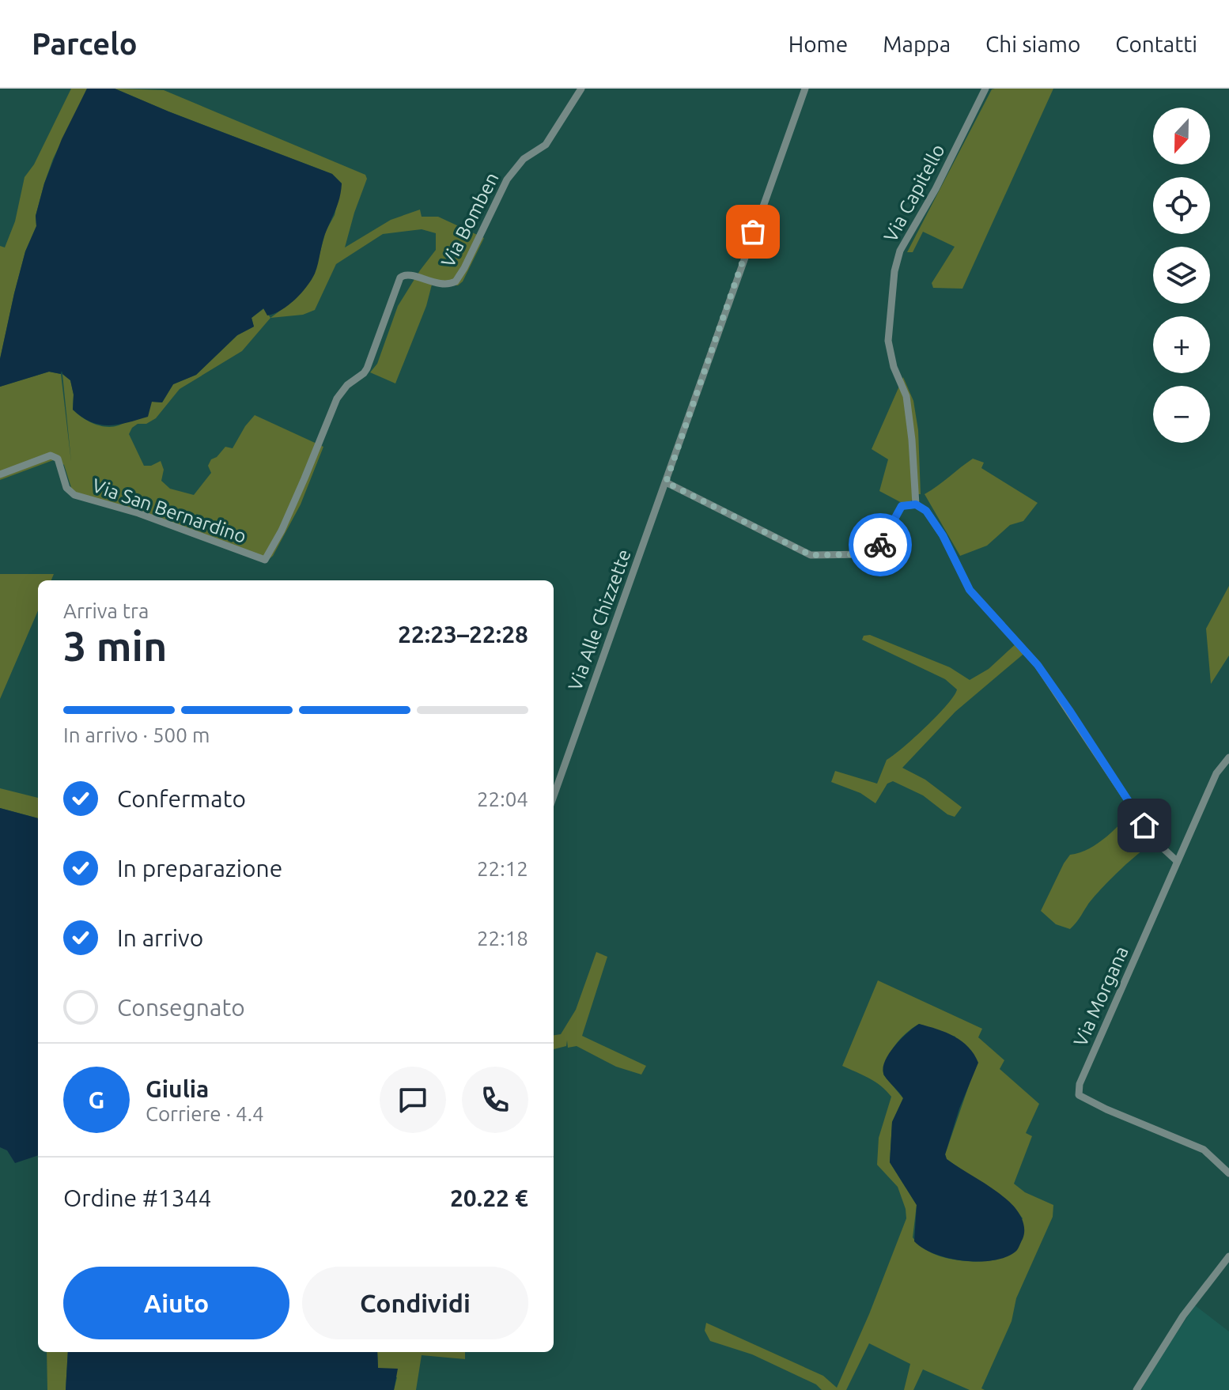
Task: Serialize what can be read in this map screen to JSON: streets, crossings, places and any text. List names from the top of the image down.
{
  "streets": {
    "street": [
      "Via Capitello",
      "Via Bomben",
      "Via San Bernardino",
      "Via Alle Chizzette",
      "Via Morgana"
    ]
  },
  "crossings": [
    ["Via Bomben", "Via San Bernardino"]
  ],
  "north": "bottom",
  "page": {
    "header": "Parcelo",
    "nav": [
      "Home",
      "Mappa",
      "Chi siamo",
      "Contatti"
    ],
    "map_buttons": ["+", "−"],
    "heading": ["3 min", "Arriva tra", "22:23–22:28"],
    "panel": [
      "Giulia",
      "Corriere · 4.4",
      "Ordine #1344",
      "20.22 €"
    ],
    "bar": "In arrivo · 500 m",
    "list": [
      ["Confermato", "22:04"],
      ["In preparazione", "22:12"],
      ["In arrivo", "22:18"],
      "Consegnato"
    ],
    "round": "G",
    "buttons": ["Aiuto", "Condividi"]
  }
}
